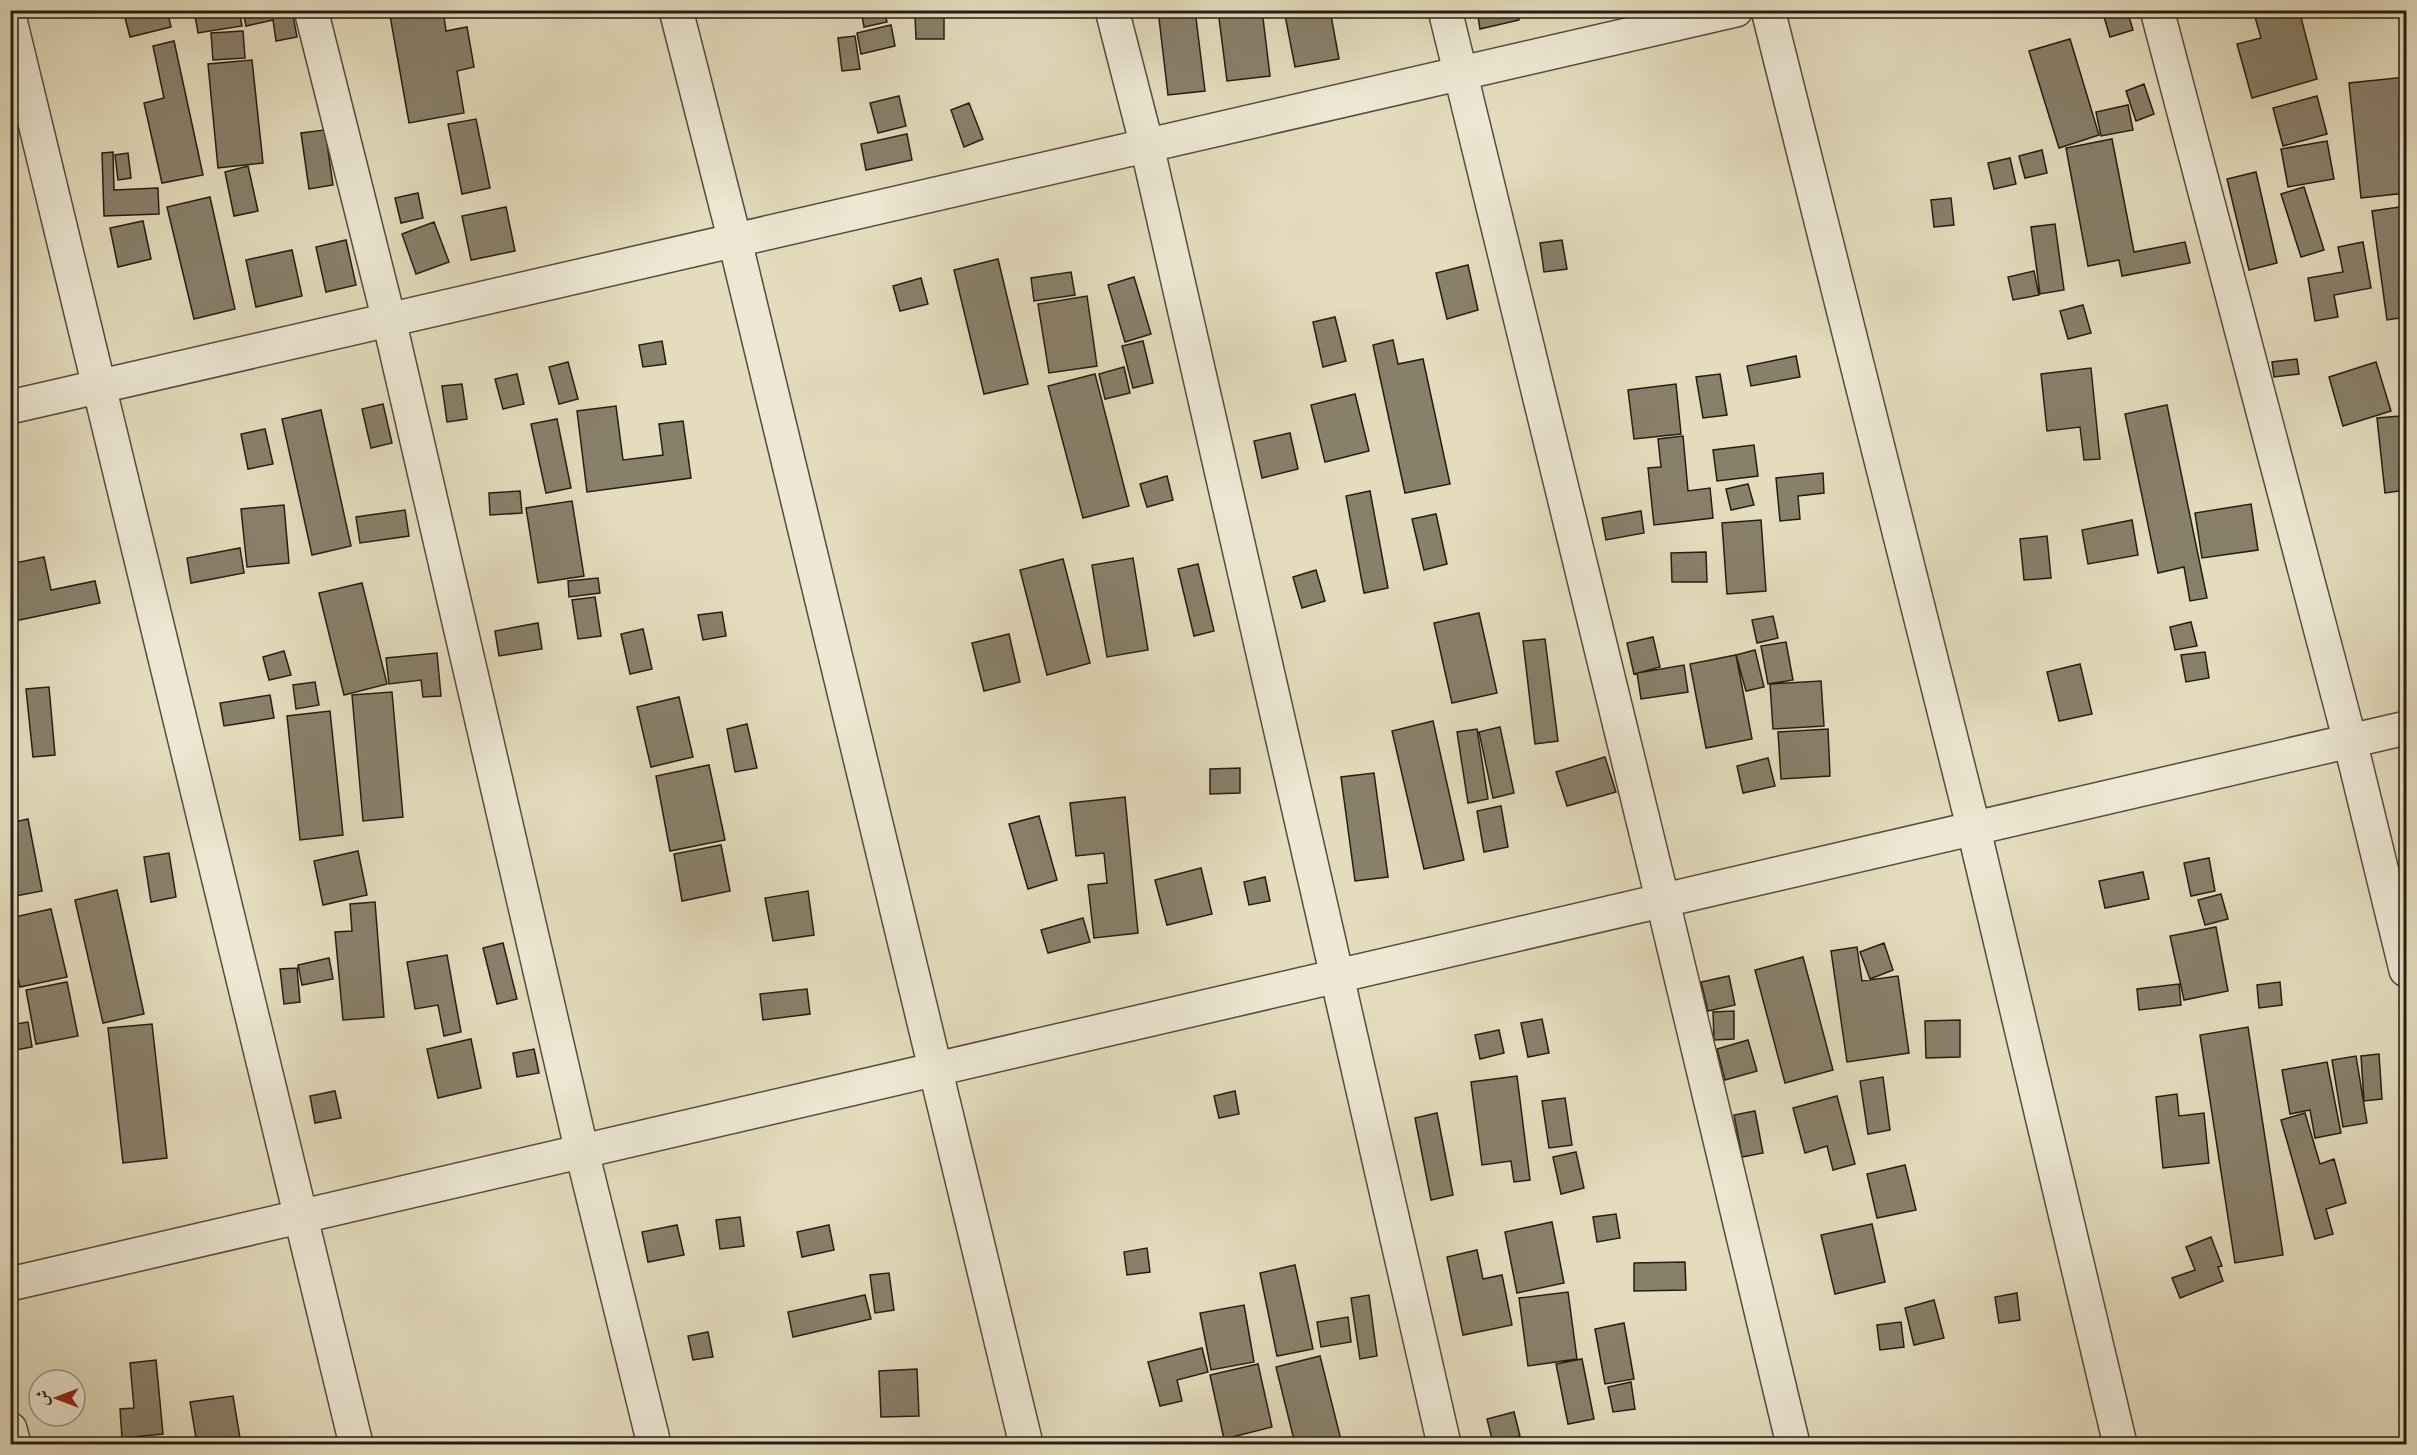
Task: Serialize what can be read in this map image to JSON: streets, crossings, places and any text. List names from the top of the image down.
{
  "north": "left"
}
